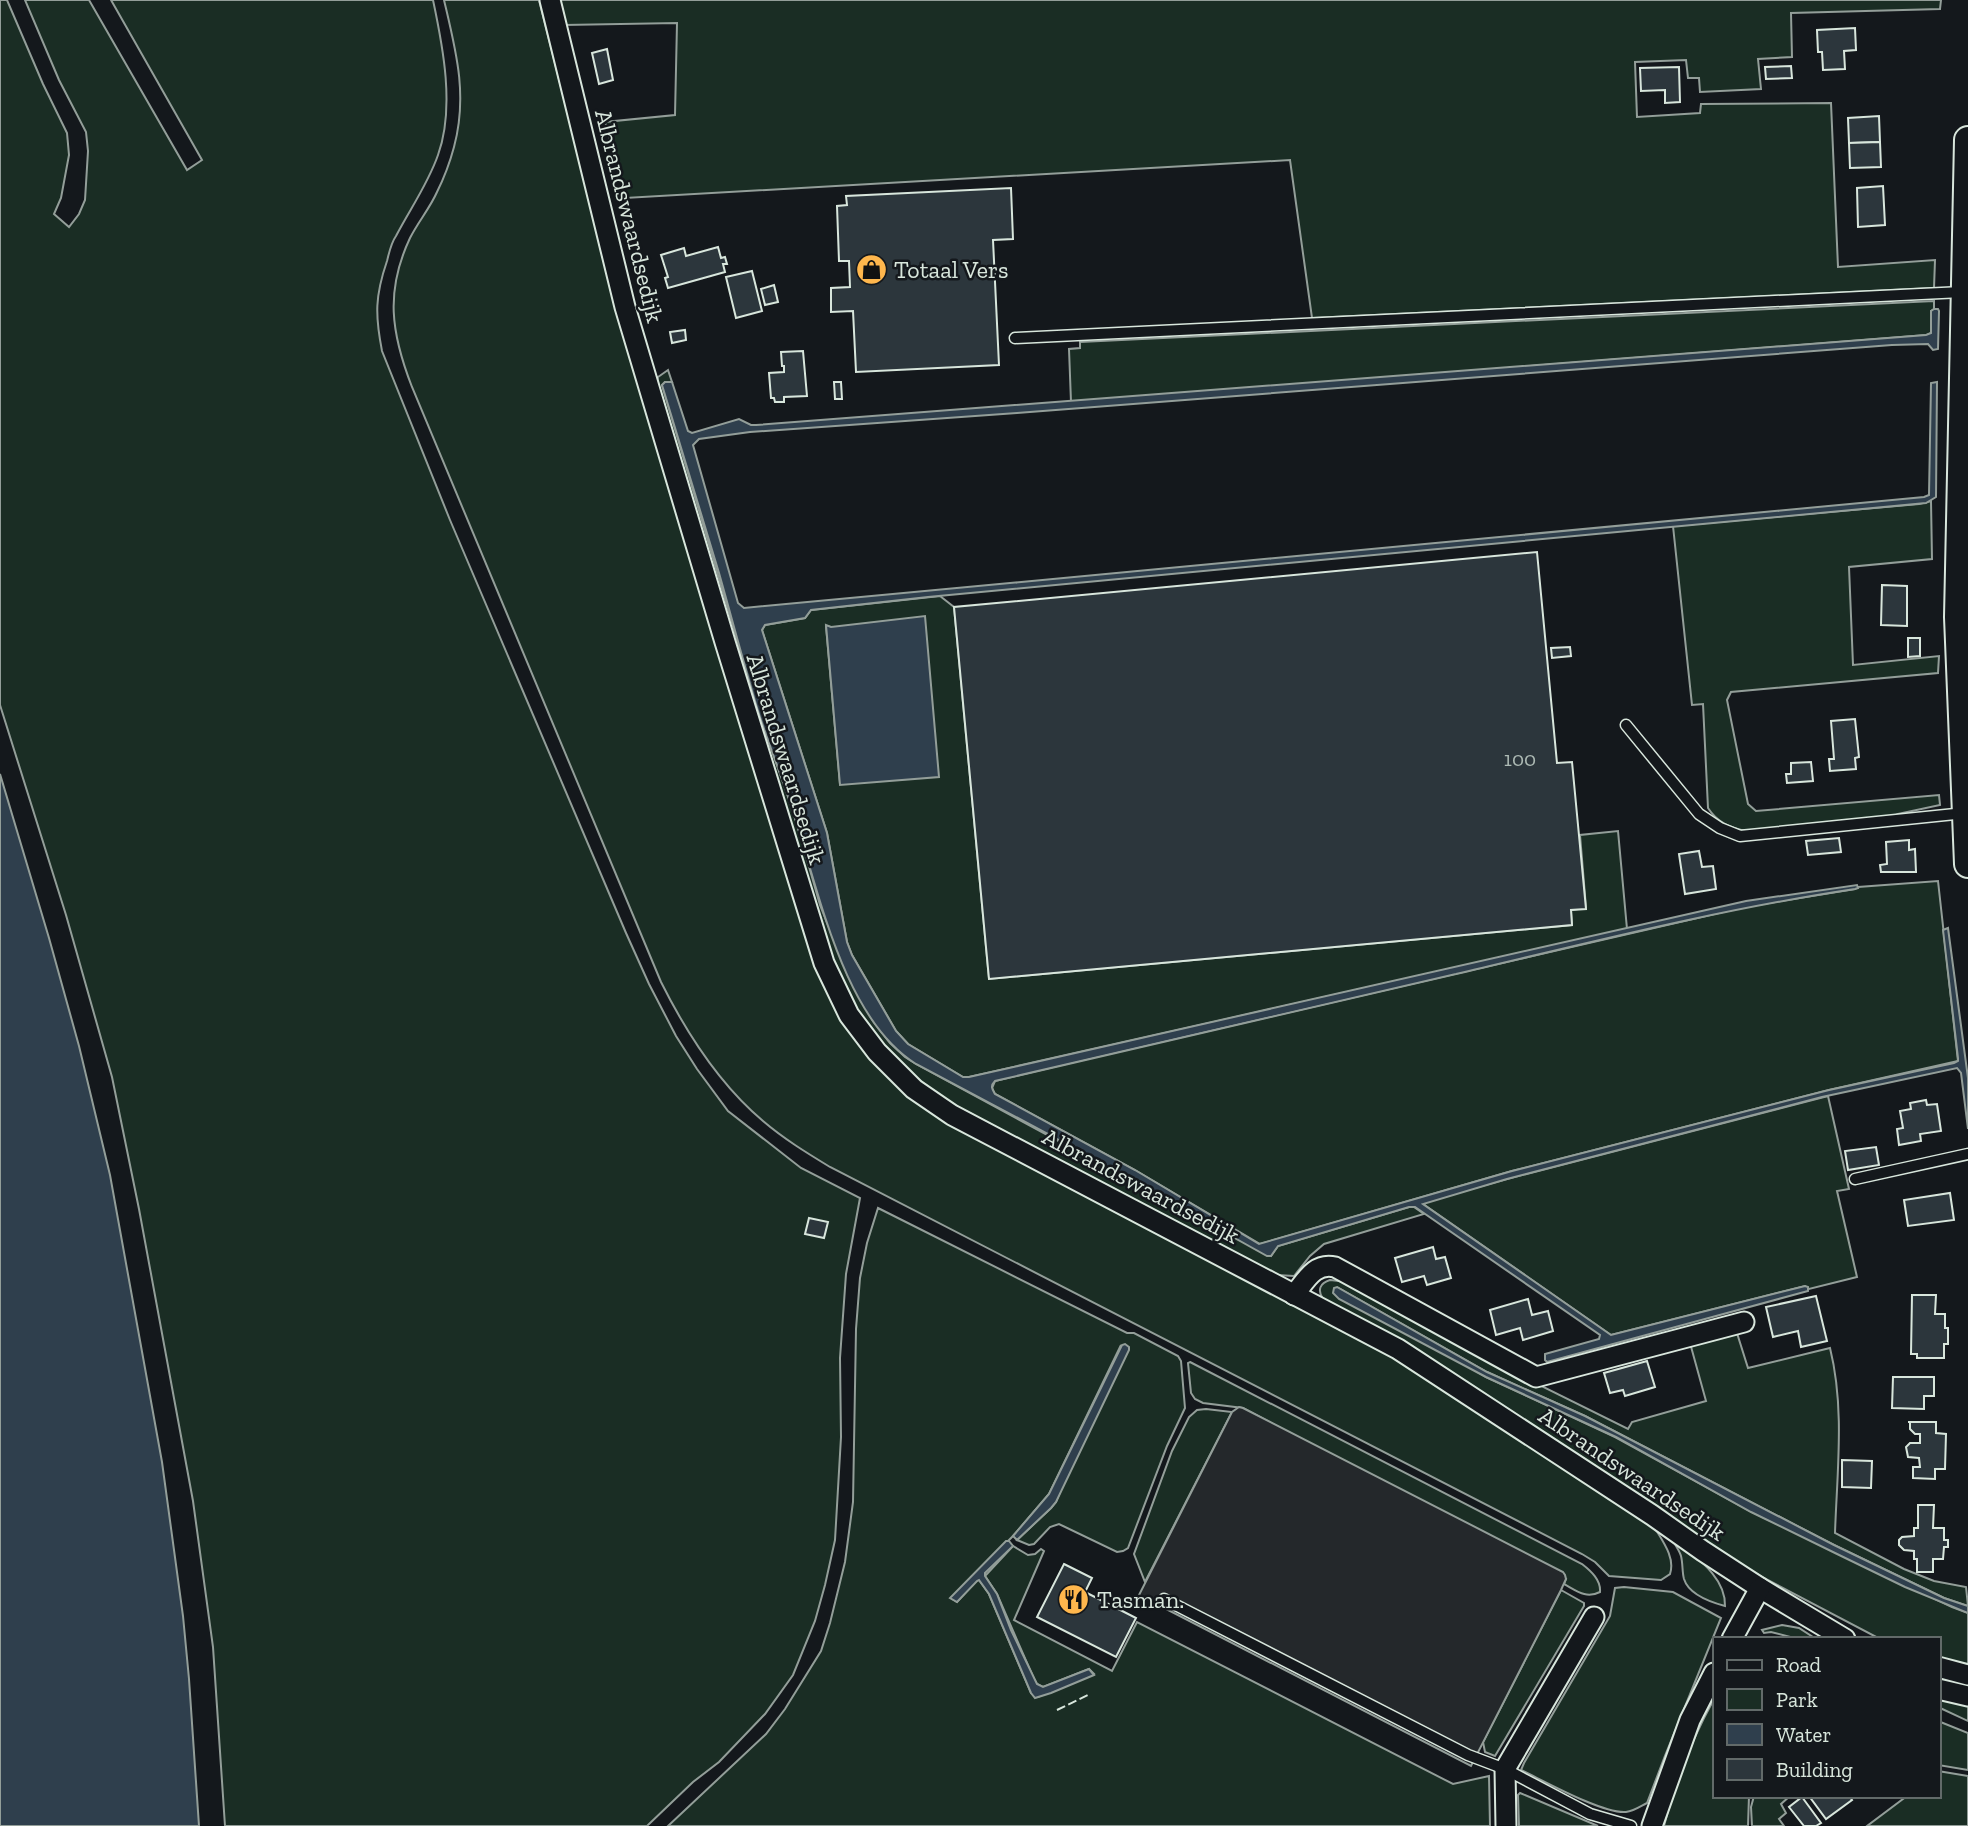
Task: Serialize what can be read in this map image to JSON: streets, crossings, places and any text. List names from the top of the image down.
{
  "streets": {
    "street": ["Albrandswaardsedijk"]
  },
  "places": {
    "shop": ["Totaal Vers"],
    "restaurant": ["Tasman."]
  },
  "house_numbers": ["100"],
  "legend": [
    "Road",
    "Park",
    "Water",
    "Building"
  ]
}
